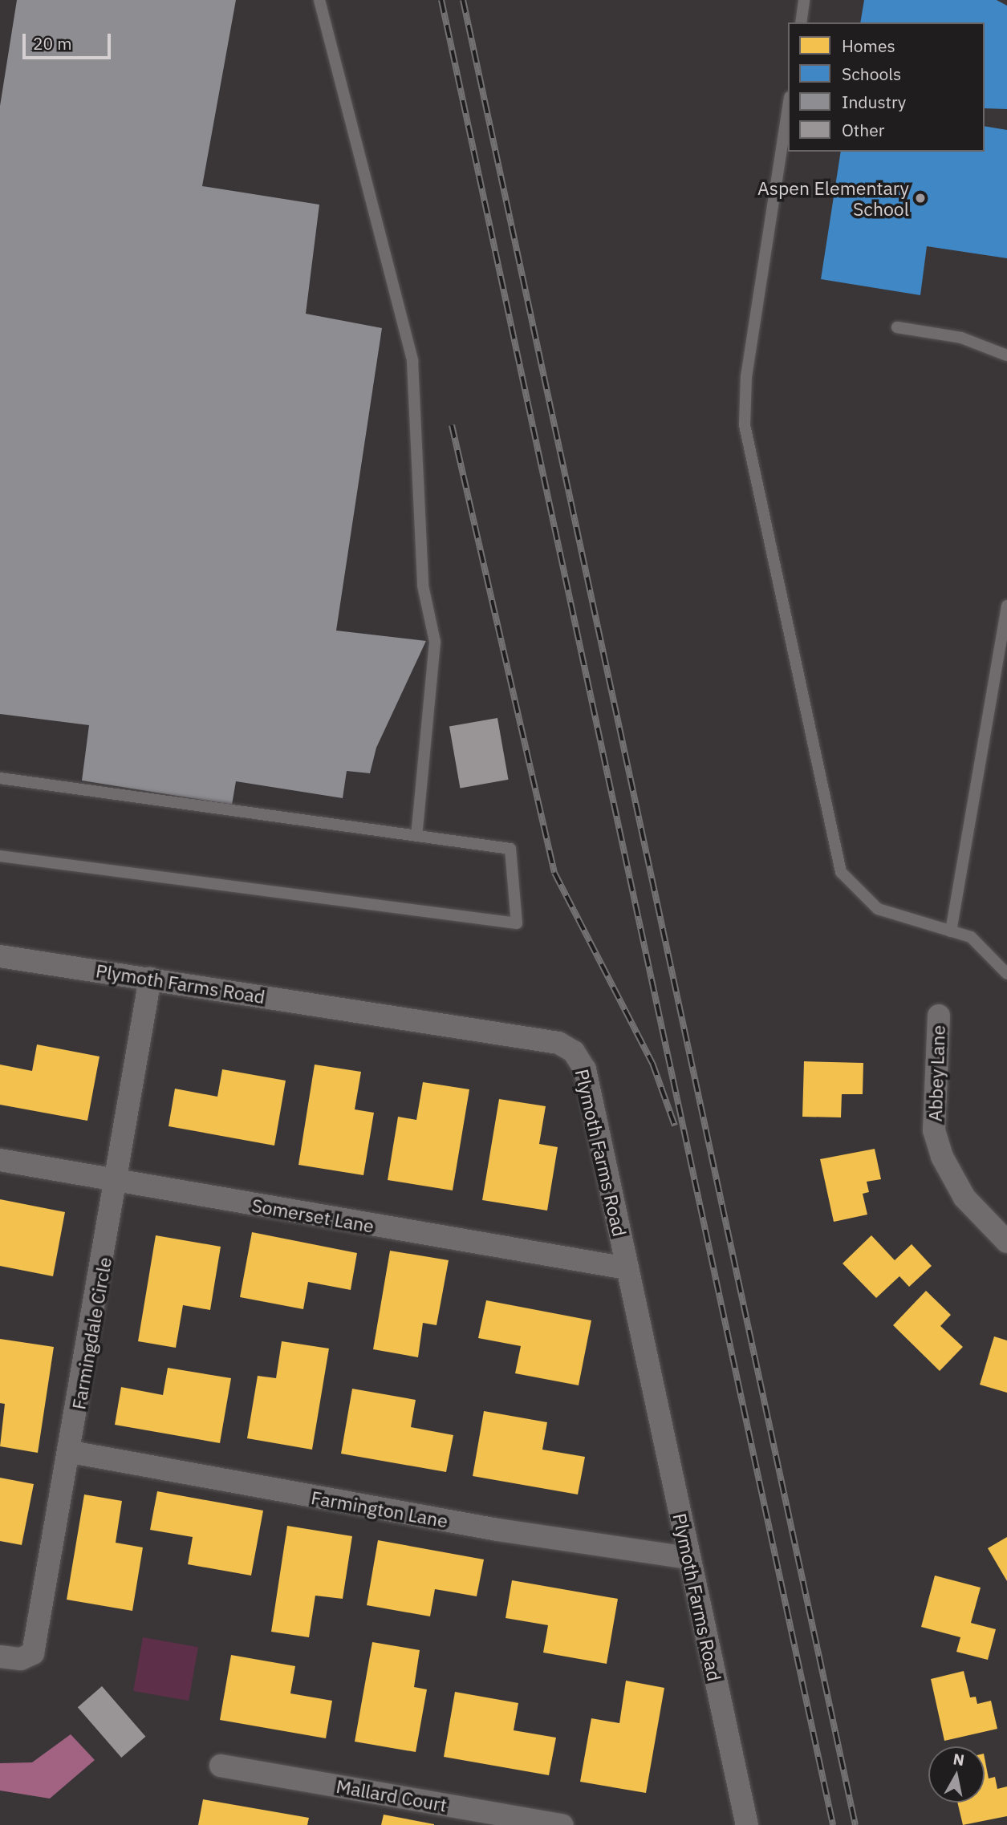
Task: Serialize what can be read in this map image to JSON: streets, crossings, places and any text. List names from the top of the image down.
{
  "streets": {
    "street": [
      "Plymoth Farms Road",
      "Abbey Lane",
      "Somerset Lane",
      "Farmingdale Circle",
      "Farmington Lane",
      "Mallard Court"
    ]
  },
  "crossings": [
    ["Plymoth Farms Road", "Somerset Lane"],
    ["Plymoth Farms Road", "Farmingdale Circle"],
    ["Plymoth Farms Road", "Farmington Lane"],
    ["Somerset Lane", "Farmingdale Circle"],
    ["Farmingdale Circle", "Farmington Lane"]
  ],
  "places": ["Aspen Elementary School"],
  "legend": [
    "Homes",
    "Schools",
    "Industry",
    "Other"
  ],
  "scale_bar": "20 m",
  "north": "top"
}
